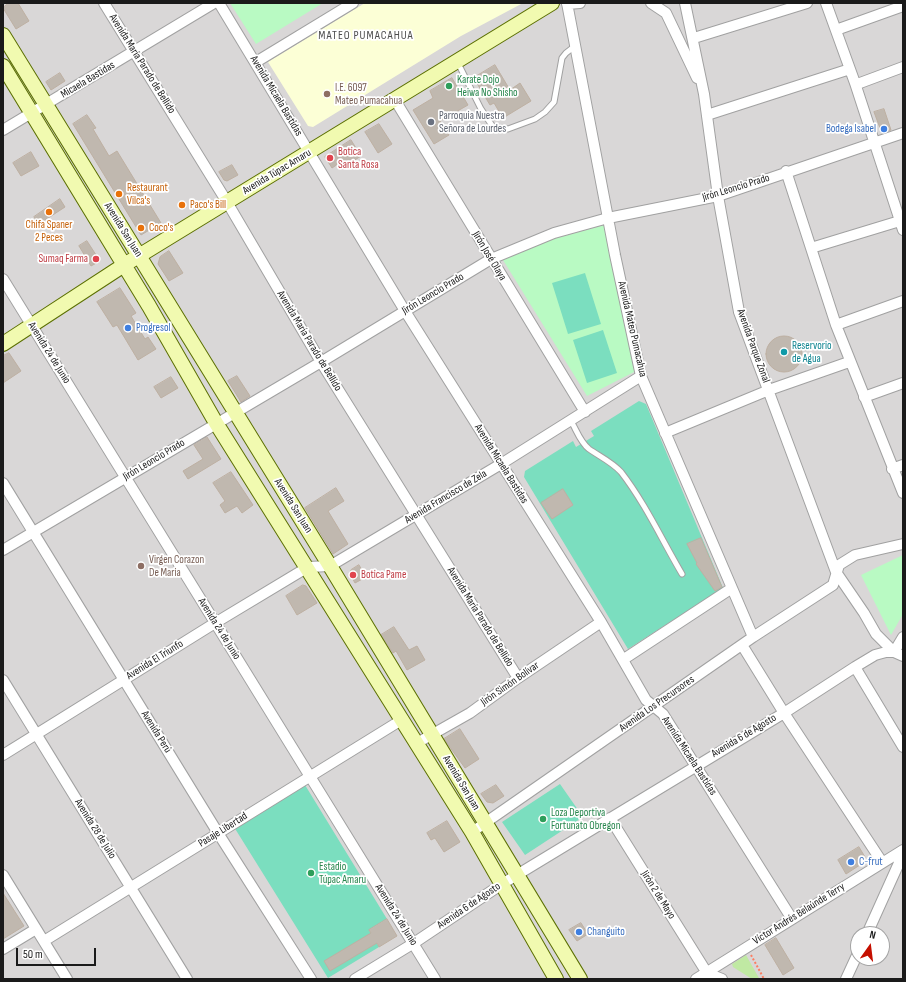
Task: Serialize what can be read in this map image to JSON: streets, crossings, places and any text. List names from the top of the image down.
{
  "streets": {
    "main road": ["Avenida Túpac Amaru", "Avenida San Juan"],
    "street": [
      "Avenida María Parado de Bellido",
      "Micaela Bastidas",
      "Avenida Micaela Bastidas",
      "Jirón Leoncio Prado",
      "Jirón José Olaya",
      "Avenida Mateo Pumacahua",
      "Avenida Parque Zonal",
      "Avenida 24 de Junio",
      "Avenida Francisco de Zela",
      "Avenida El Triunfo",
      "Jirón Simón Bolívar",
      "Avenida Los Precursores",
      "Avenida Perú",
      "Avenida 6 de Agosto",
      "Avenida 28 de Julio",
      "Pasaje Libertad",
      "Jirón 2 de Mayo",
      "Víctor Andrés Belaúnde Terry"
    ]
  },
  "crossings": [
    ["Avenida María Parado de Bellido", "Micaela Bastidas"],
    ["Avenida María Parado de Bellido", "Avenida Túpac Amaru"],
    ["Avenida María Parado de Bellido", "Jirón Leoncio Prado"],
    ["Avenida María Parado de Bellido", "Avenida Francisco de Zela"],
    ["Avenida María Parado de Bellido", "Jirón Simón Bolívar"],
    ["Micaela Bastidas", "Avenida San Juan"],
    ["Avenida Micaela Bastidas", "Avenida Túpac Amaru"],
    ["Avenida Micaela Bastidas", "Jirón Leoncio Prado"],
    ["Avenida Micaela Bastidas", "Avenida Francisco de Zela"],
    ["Avenida Micaela Bastidas", "Jirón Simón Bolívar"],
    ["Avenida Micaela Bastidas", "Avenida Los Precursores"],
    ["Avenida Micaela Bastidas", "Avenida 6 de Agosto"],
    ["Avenida Micaela Bastidas", "Víctor Andrés Belaúnde Terry"],
    ["Avenida Túpac Amaru", "Avenida San Juan"],
    ["Avenida Túpac Amaru", "Jirón José Olaya"],
    ["Avenida Túpac Amaru", "Avenida 24 de Junio"],
    ["Jirón Leoncio Prado", "Avenida San Juan"],
    ["Jirón Leoncio Prado", "Jirón José Olaya"],
    ["Jirón Leoncio Prado", "Avenida Mateo Pumacahua"],
    ["Jirón Leoncio Prado", "Avenida Parque Zonal"],
    ["Jirón Leoncio Prado", "Avenida 24 de Junio"],
    ["Jirón Leoncio Prado", "Avenida Perú"],
    ["Avenida San Juan", "Avenida Francisco de Zela"],
    ["Avenida San Juan", "Avenida El Triunfo"],
    ["Avenida San Juan", "Jirón Simón Bolívar"],
    ["Avenida San Juan", "Avenida Los Precursores"],
    ["Avenida San Juan", "Avenida 6 de Agosto"],
    ["Avenida San Juan", "Pasaje Libertad"],
    ["Jirón José Olaya", "Avenida Francisco de Zela"],
    ["Avenida Mateo Pumacahua", "Avenida Francisco de Zela"],
    ["Avenida Mateo Pumacahua", "Avenida Los Precursores"],
    ["Avenida Parque Zonal", "Avenida Los Precursores"],
    ["Avenida Parque Zonal", "Avenida 6 de Agosto"],
    ["Avenida 24 de Junio", "Avenida El Triunfo"],
    ["Avenida 24 de Junio", "Avenida 6 de Agosto"],
    ["Avenida 24 de Junio", "Pasaje Libertad"],
    ["Avenida Francisco de Zela", "Avenida El Triunfo"],
    ["Avenida El Triunfo", "Avenida Perú"],
    ["Avenida El Triunfo", "Avenida 28 de Julio"],
    ["Avenida Perú", "Pasaje Libertad"],
    ["Avenida 6 de Agosto", "Jirón 2 de Mayo"],
    ["Avenida 28 de Julio", "Pasaje Libertad"],
    ["Jirón 2 de Mayo", "Víctor Andrés Belaúnde Terry"]
  ],
  "districts": ["MATEO PUMACAHUA"],
  "places": [
    "Karate Dojo Heiwa No Shisho",
    "I.E. 6097 Mateo Pumacahua",
    "Parroquia Nuestra Señora de Lourdes",
    "Bodega Isabel",
    "Botica Santa Rosa",
    "Restaurant Vilca's",
    "Paco's Bill",
    "Chifa Spaner 2 Peces",
    "Coco's",
    "Sumaq Farma",
    "Progresol",
    "Reservorio de Agua",
    "Virgen Corazon De Maria",
    "Botica Pame",
    "Loza Deportiva Fortunato Obregon",
    "C-frut",
    "Estadio Túpac Amaru",
    "Changuito"
  ],
  "scale_bar": "50 m",
  "north": "top"
}
